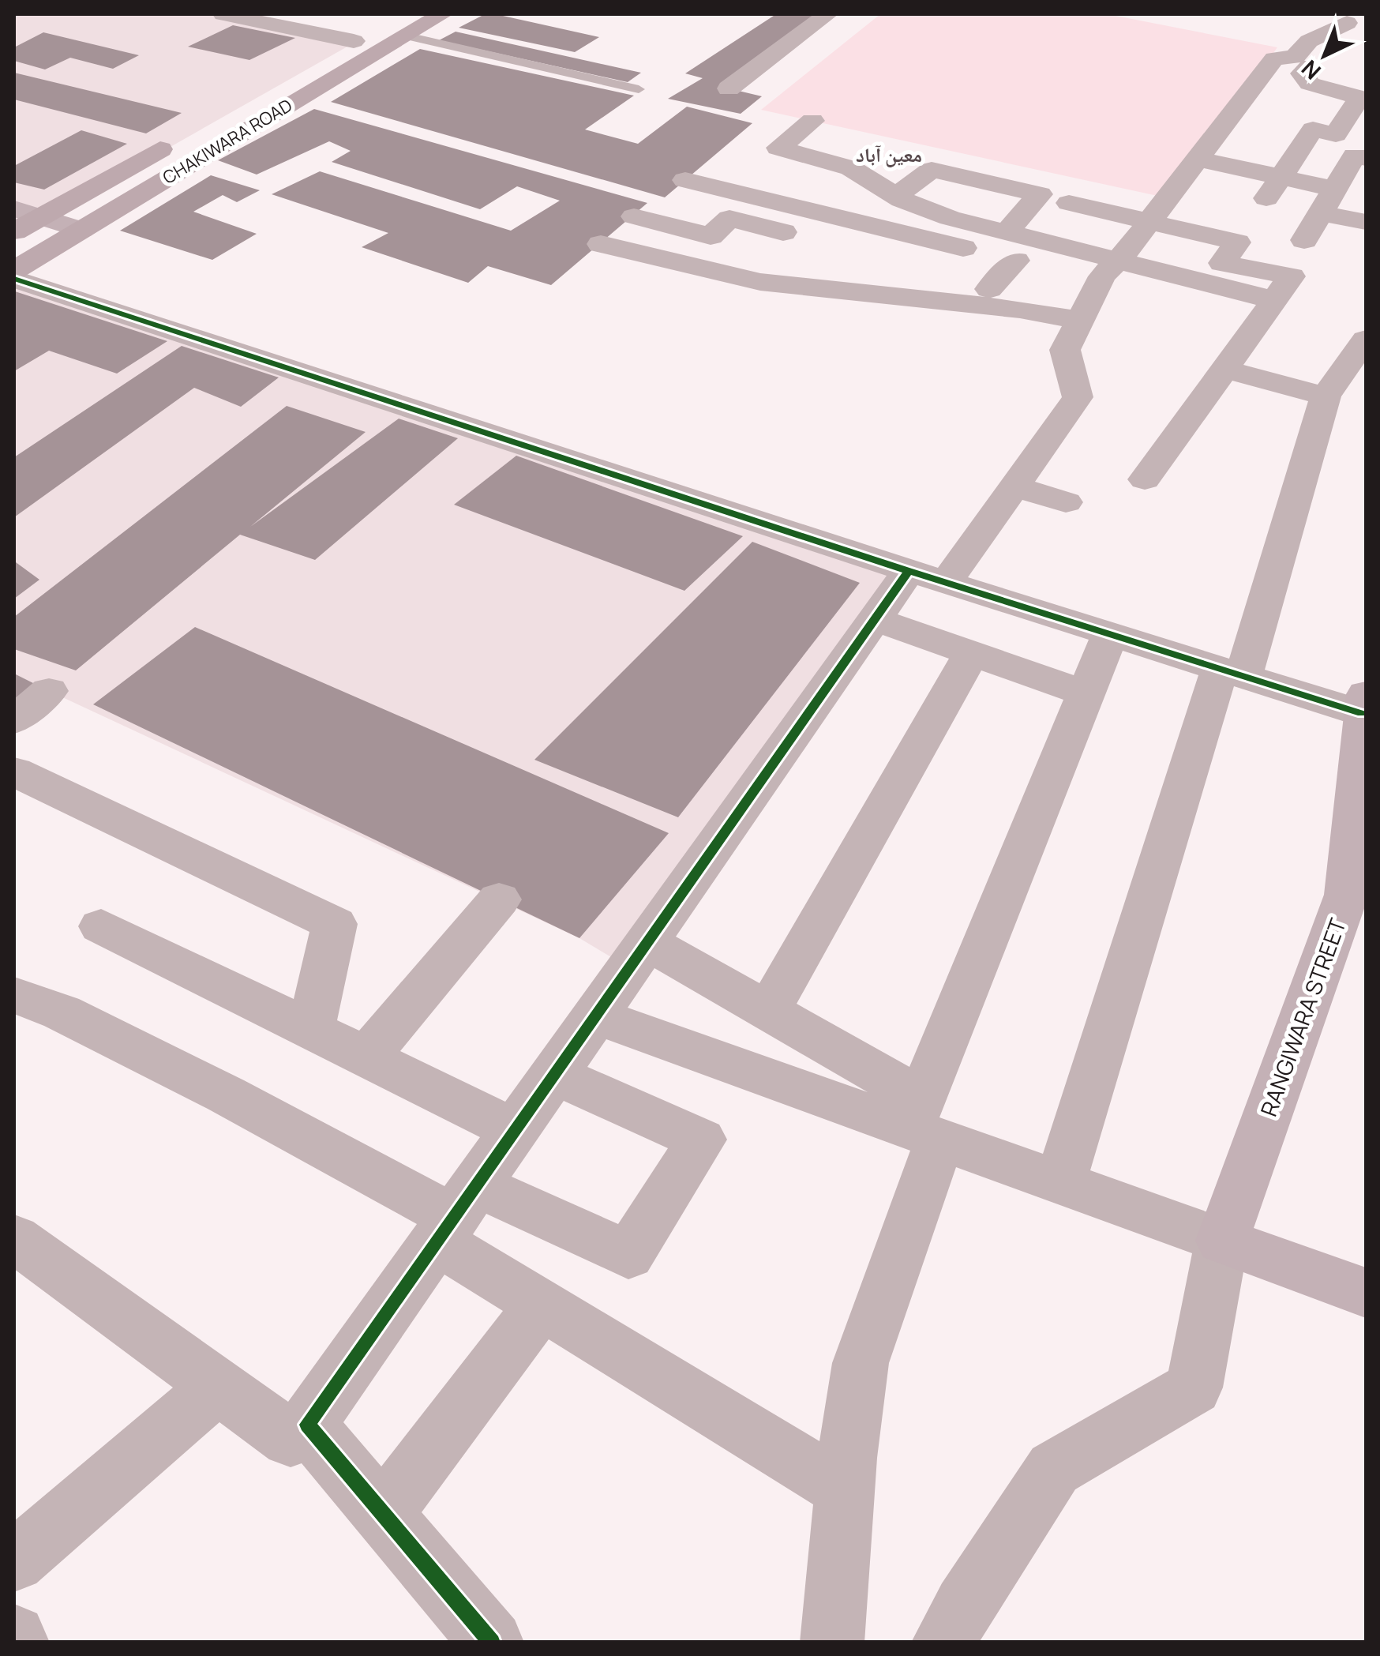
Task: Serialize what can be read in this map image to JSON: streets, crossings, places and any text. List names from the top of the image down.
{
  "streets": {
    "main road": ["CHAKIWARA ROAD"],
    "street": ["RANGIWARA STREET"]
  },
  "districts": ["معین آباد"],
  "north": "bottom left"
}
